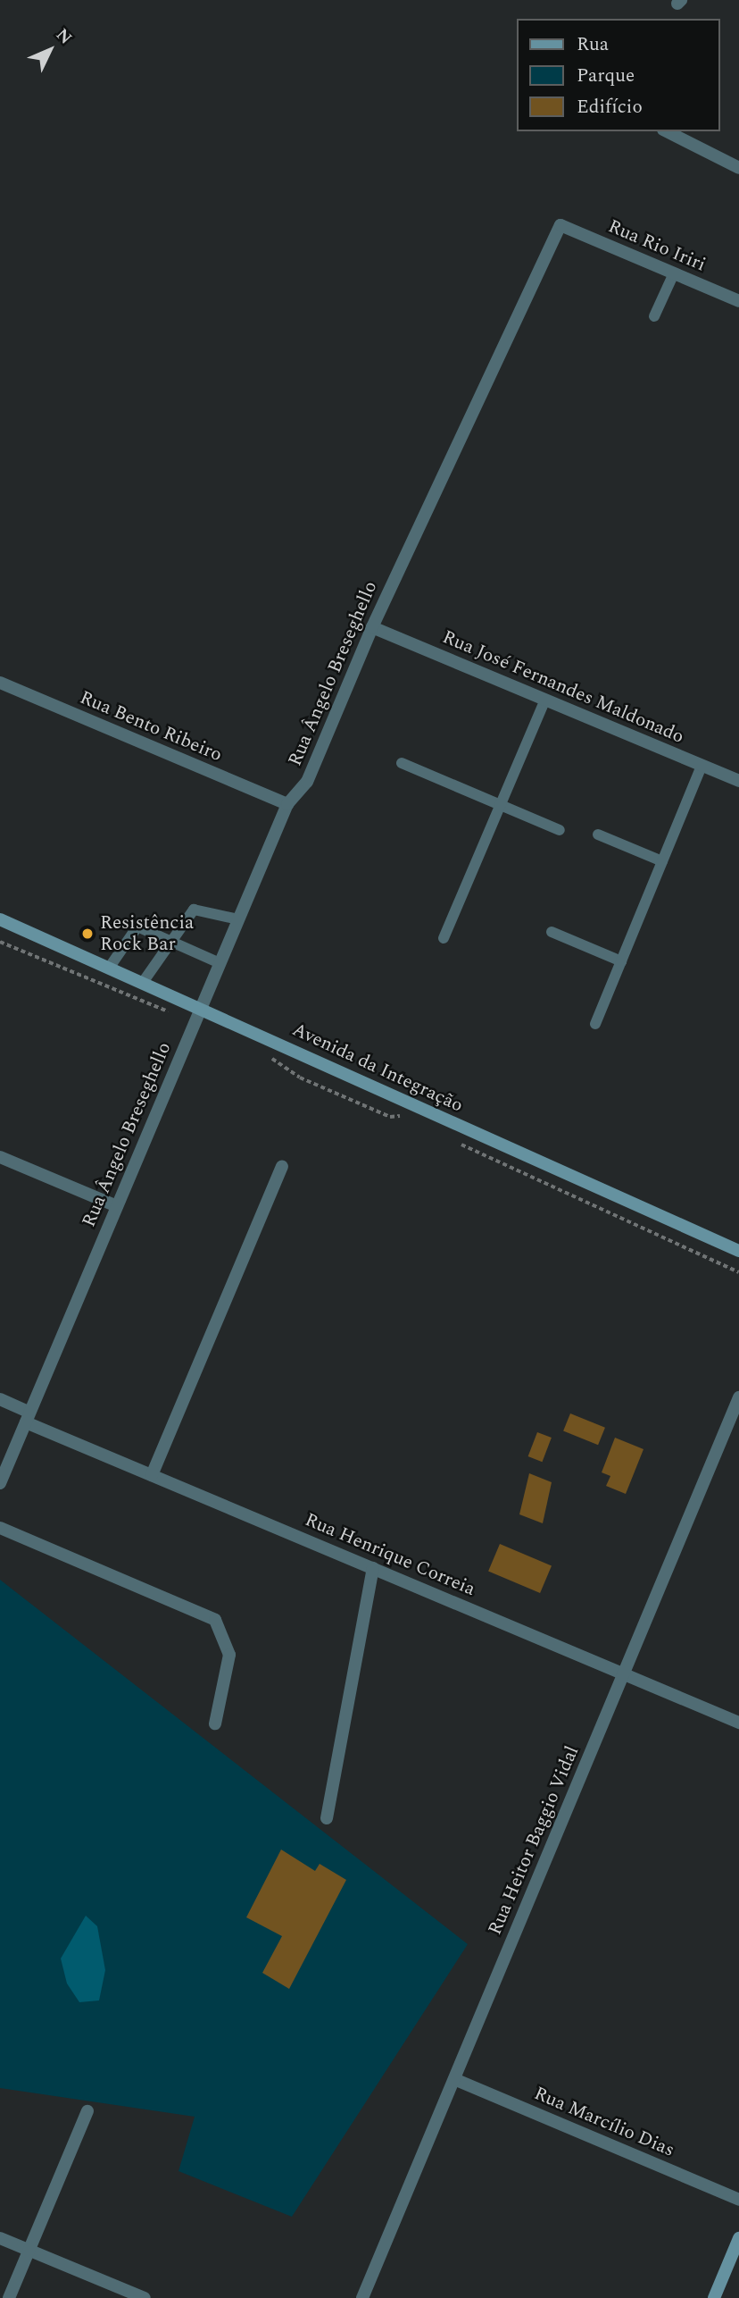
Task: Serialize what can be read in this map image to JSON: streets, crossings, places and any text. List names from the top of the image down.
{
  "streets": {
    "main road": ["Avenida da Integração"],
    "street": [
      "Rua Rio Iriri",
      "Rua Ângelo Breseghello",
      "Rua José Fernandes Maldonado",
      "Rua Bento Ribeiro",
      "Rua Henrique Correia",
      "Rua Heitor Baggio Vidal",
      "Rua Marcílio Dias"
    ]
  },
  "crossings": [
    ["Rua Rio Iriri", "Rua Ângelo Breseghello"],
    ["Rua Ângelo Breseghello", "Rua José Fernandes Maldonado"],
    ["Rua Ângelo Breseghello", "Rua Bento Ribeiro"],
    ["Rua Ângelo Breseghello", "Avenida da Integração"],
    ["Rua Ângelo Breseghello", "Rua Henrique Correia"],
    ["Rua Henrique Correia", "Rua Heitor Baggio Vidal"],
    ["Rua Heitor Baggio Vidal", "Rua Marcílio Dias"]
  ],
  "places": ["Resistência Rock Bar"],
  "legend": ["Rua", "Parque", "Edifício"],
  "north": "top right"
}
